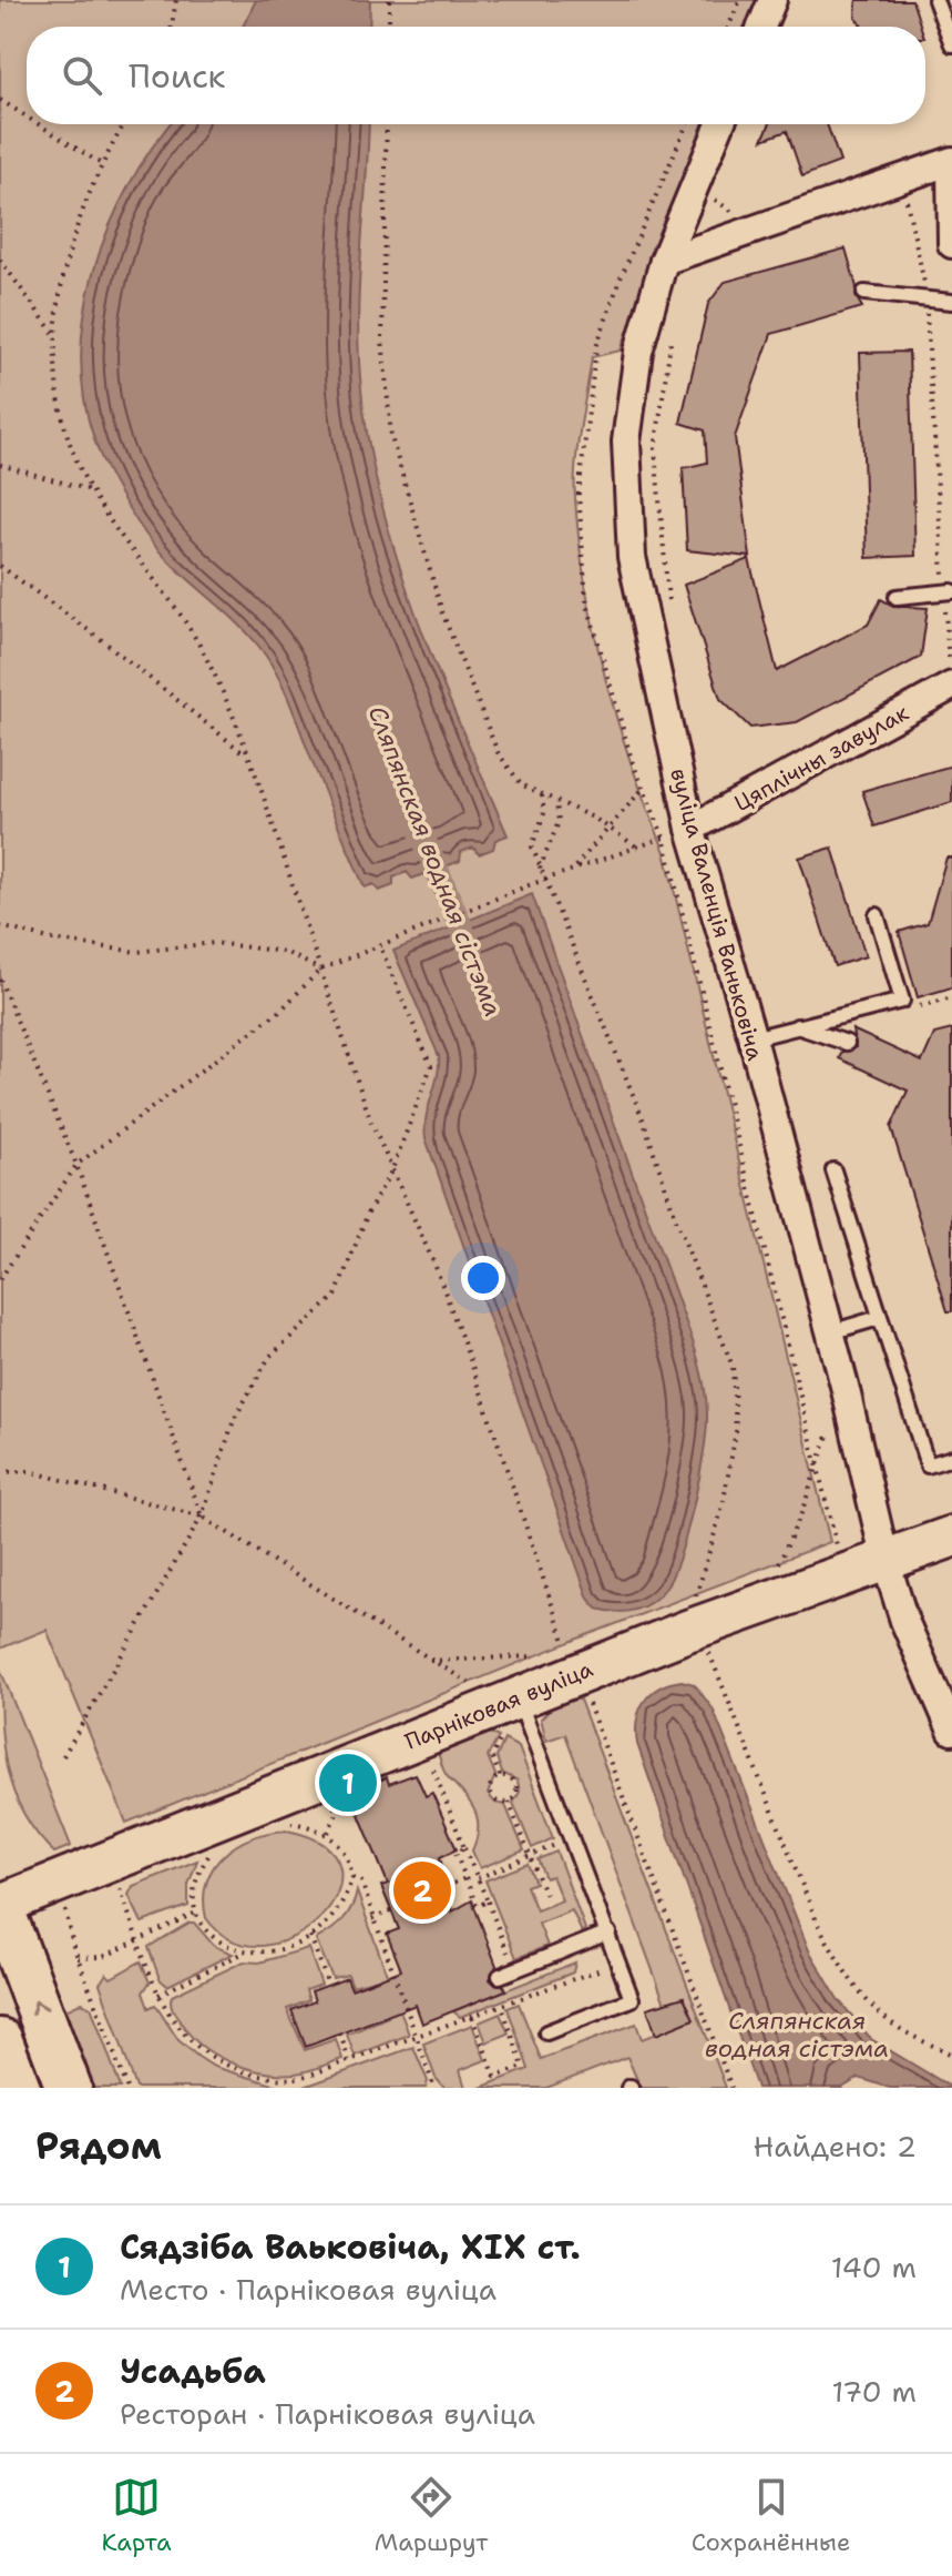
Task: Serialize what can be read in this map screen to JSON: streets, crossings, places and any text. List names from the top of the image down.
{
  "streets": {
    "street": ["Цяплічны завулак", "вуліца Валенція Ваньковіча", "Парніковая вуліца"]
  },
  "crossings": [
    ["Цяплічны завулак", "вуліца Валенція Ваньковіча"],
    ["вуліца Валенція Ваньковіча", "Парніковая вуліца"]
  ],
  "water": ["Сляпянская водная сістэма"],
  "page": {
    "search": "Поиск",
    "pins": ["1", "2"],
    "heading": ["Рядом", "Найдено: 2"],
    "list": [
      {
        "mark": "1",
        "name": "Сядзіба Ваьковіча, XIX ст.",
        "note": "Место · Парніковая вуліца",
        "value": "140 m"
      },
      {
        "mark": "2",
        "name": "Усадьба",
        "note": "Ресторан · Парніковая вуліца",
        "value": "170 m"
      }
    ],
    "nav": ["Карта", "Маршрут", "Сохранённые"]
  }
}
